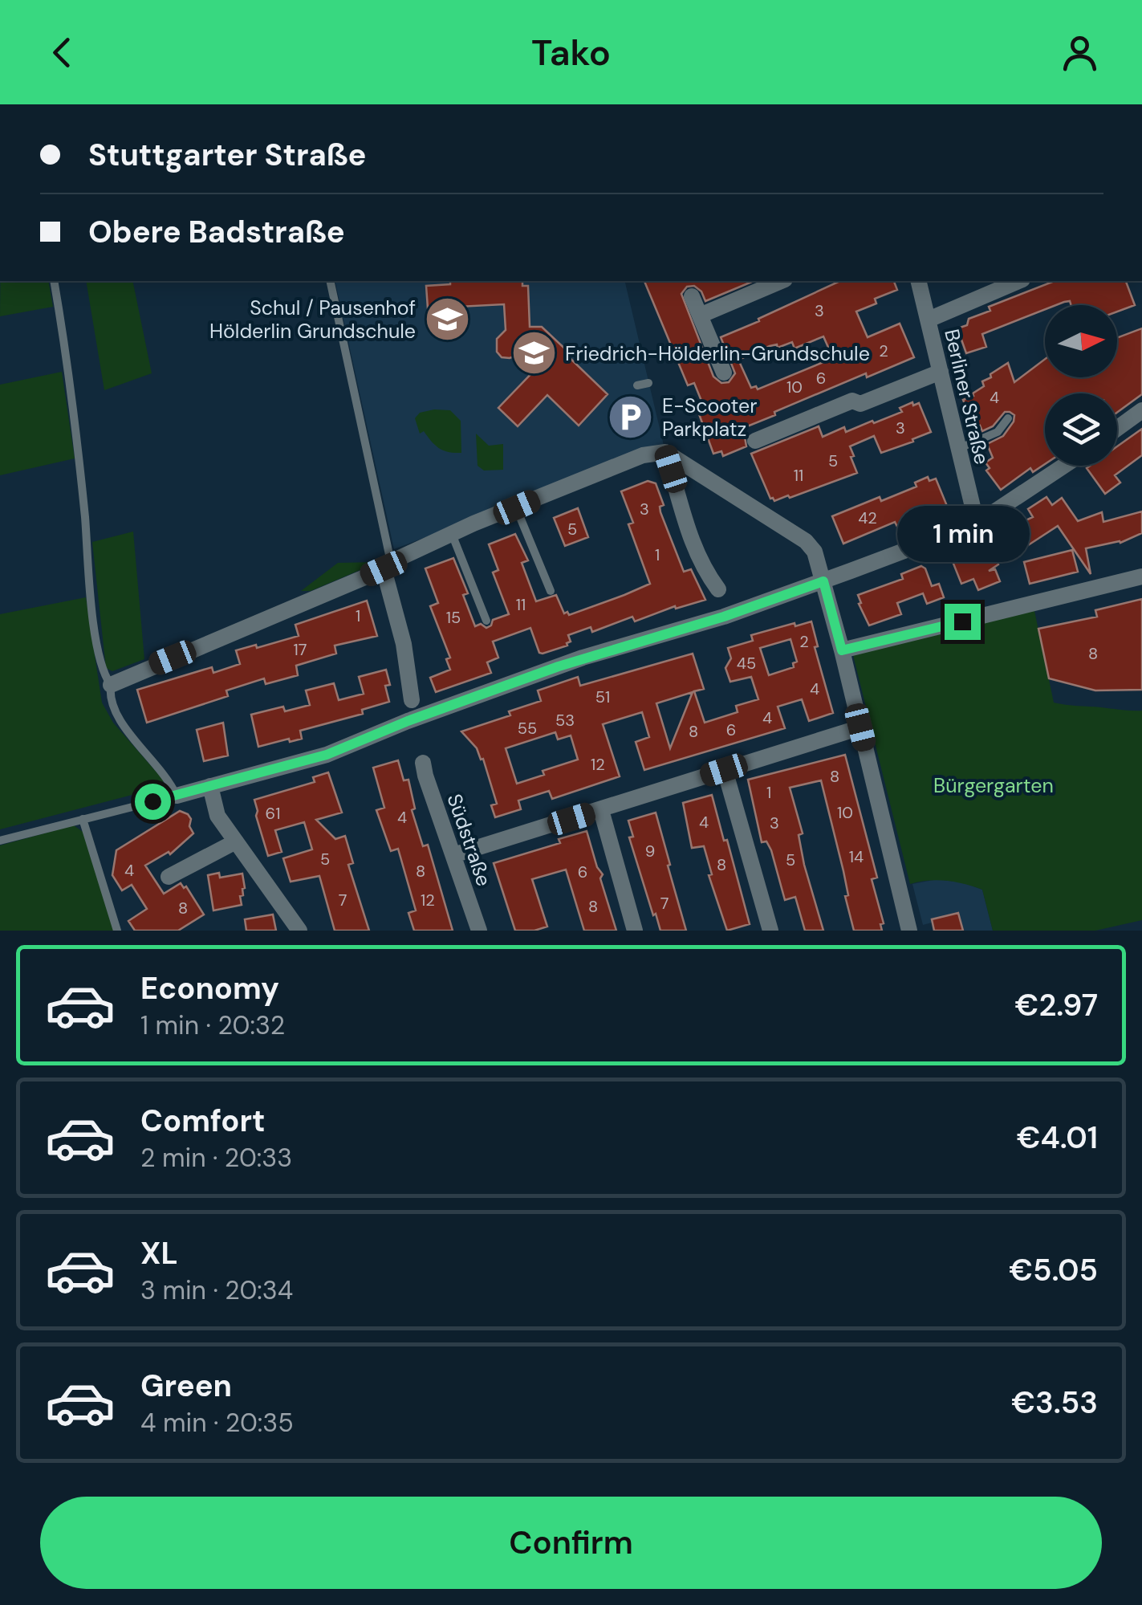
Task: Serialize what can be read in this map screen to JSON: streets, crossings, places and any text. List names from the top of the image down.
{
  "streets": {
    "street": ["Berliner Straße", "Südstraße"]
  },
  "parks": ["Bürgergarten"],
  "places": {
    "school or university": ["Schul / Pausenhof Hölderlin Grundschule", "Friedrich-Hölderlin-Grundschule"],
    "parking": ["E-Scooter Parkplatz"]
  },
  "house_numbers": [
    "3",
    "2",
    "6",
    "10",
    "4",
    "3",
    "5",
    "11",
    "3",
    "42",
    "5",
    "1",
    "11",
    "1",
    "15",
    "2",
    "17",
    "8",
    "45",
    "4",
    "51",
    "4",
    "53",
    "55",
    "6",
    "8",
    "12",
    "8",
    "1",
    "10",
    "61",
    "4",
    "4",
    "3",
    "9",
    "14",
    "5",
    "5",
    "8",
    "4",
    "8",
    "6",
    "7",
    "12",
    "7",
    "8",
    "8"
  ],
  "north": "right",
  "page": {
    "header": "Tako",
    "banner": ["Stuttgarter Straße", "Obere Badstraße"],
    "bubble": "1 min",
    "list": [
      {
        "name": "Economy",
        "note": "1 min · 20:32",
        "value": "€2.97"
      },
      {
        "name": "Comfort",
        "note": "2 min · 20:33",
        "value": "€4.01"
      },
      {
        "name": "XL",
        "note": "3 min · 20:34",
        "value": "€5.05"
      },
      {
        "name": "Green",
        "note": "4 min · 20:35",
        "value": "€3.53"
      }
    ],
    "buttons": "Confirm"
  }
}
